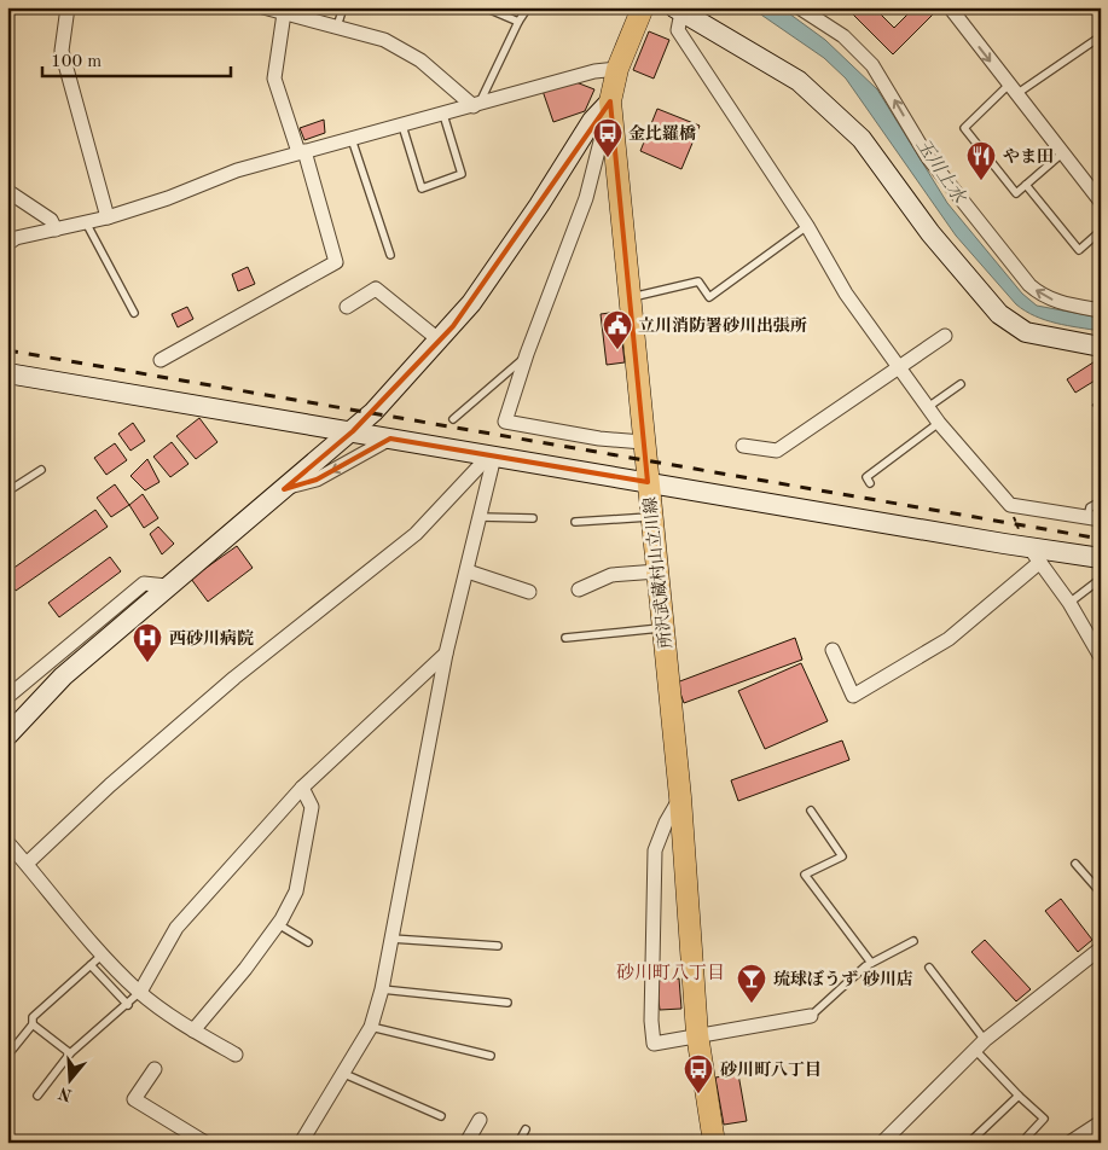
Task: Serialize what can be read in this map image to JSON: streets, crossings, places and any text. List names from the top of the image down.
{
  "streets": {
    "main road": ["所沢武蔵村山立川線"]
  },
  "districts": ["砂川町八丁目"],
  "water": ["玉川上水"],
  "places": {
    "bus stop": ["金比羅橋", "砂川町八丁目"],
    "restaurant": ["やま田"],
    "public building": ["立川消防署砂川出張所"],
    "hospital": ["西砂川病院"],
    "bar": ["琉球ぼうず 砂川店"]
  },
  "scale_bar": "100 m",
  "north": "bottom"
}
